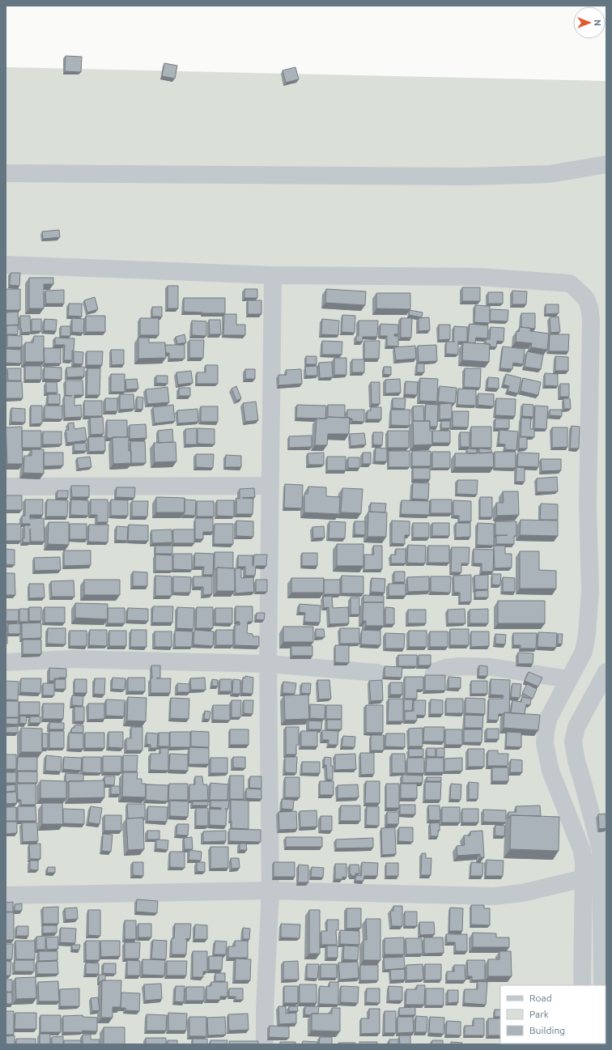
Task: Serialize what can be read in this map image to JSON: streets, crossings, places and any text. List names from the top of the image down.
{
  "legend": ["Road", "Park", "Building"],
  "north": "right"
}
